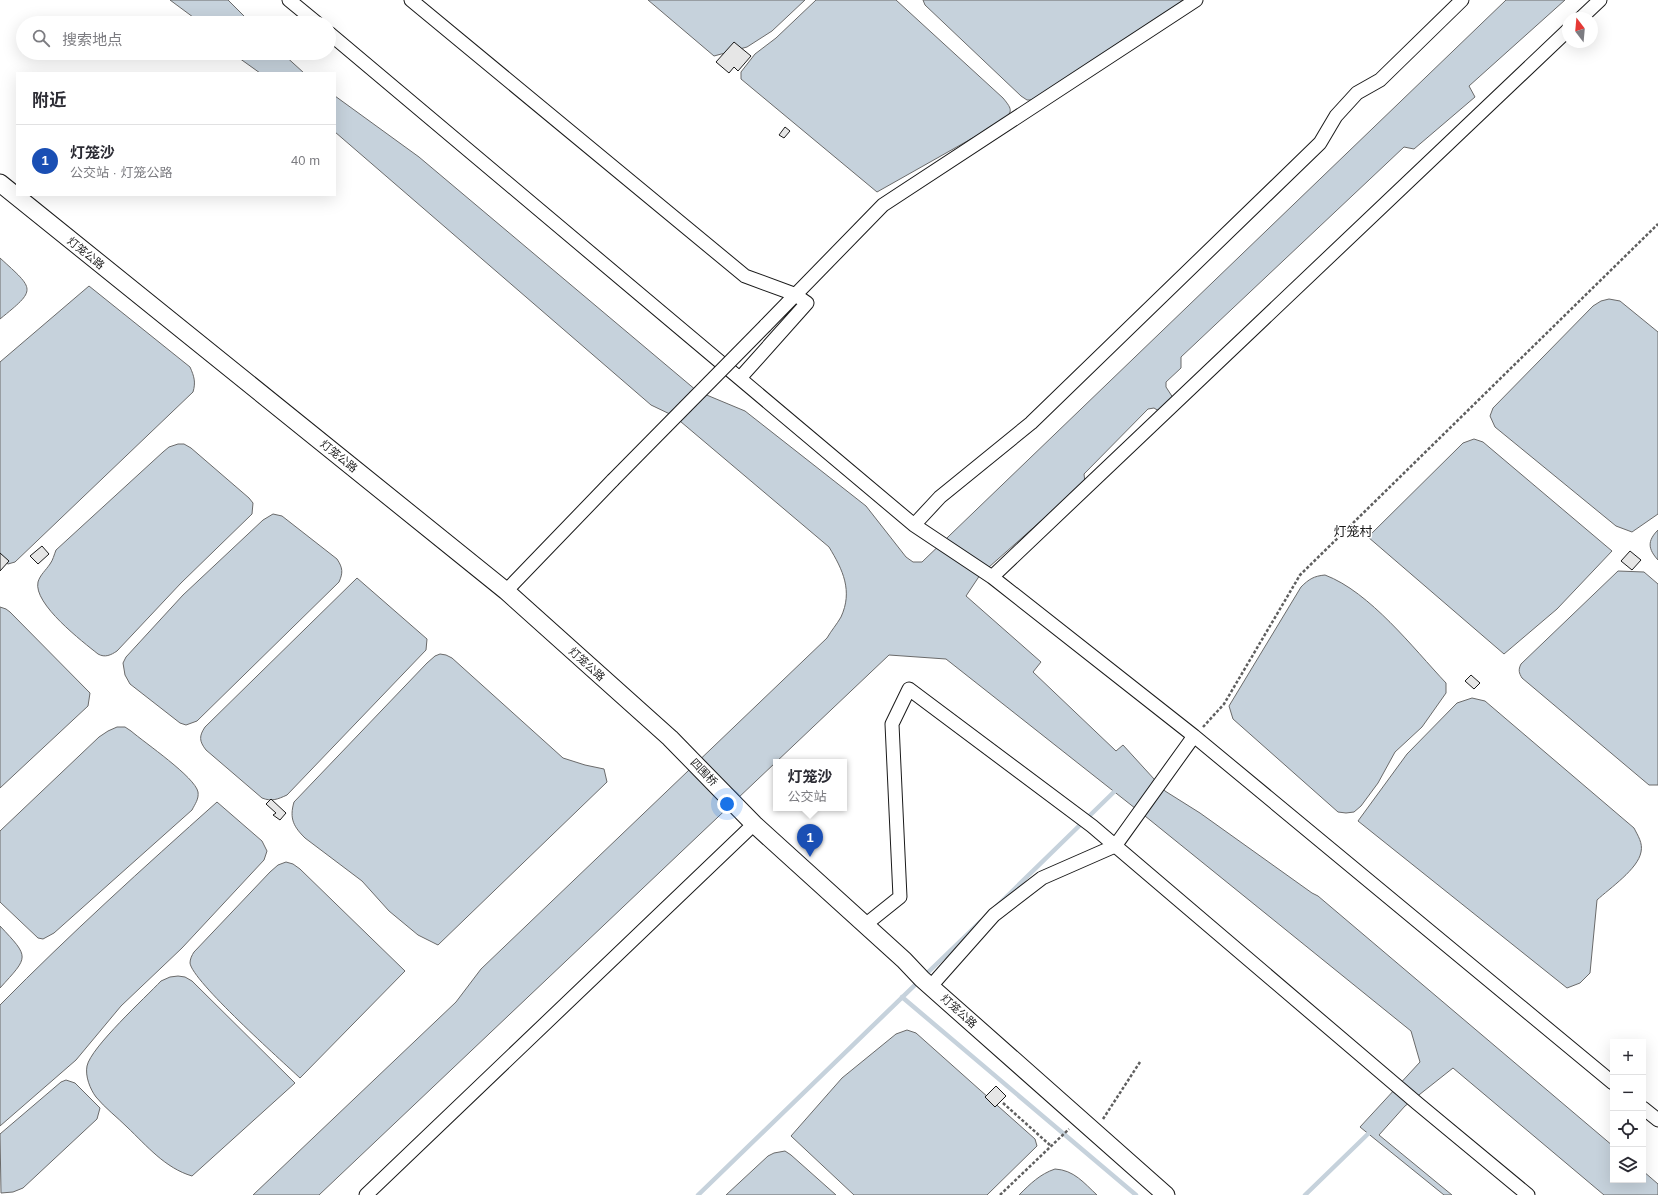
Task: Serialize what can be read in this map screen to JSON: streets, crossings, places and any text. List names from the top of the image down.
{
  "streets": {
    "street": ["灯笼公路", "四围桥"]
  },
  "crossings": [
    ["灯笼公路", "四围桥"]
  ],
  "districts": ["灯笼村"],
  "north": "top",
  "page": {
    "search": "搜索地点",
    "heading": "附近",
    "list": [
      {
        "mark": "1",
        "name": "灯笼沙",
        "note": "公交站 · 灯笼公路",
        "value": "40 m"
      }
    ],
    "popup": ["灯笼沙", "公交站"],
    "pins": "1",
    "map_buttons": ["+", "−"]
  }
}
